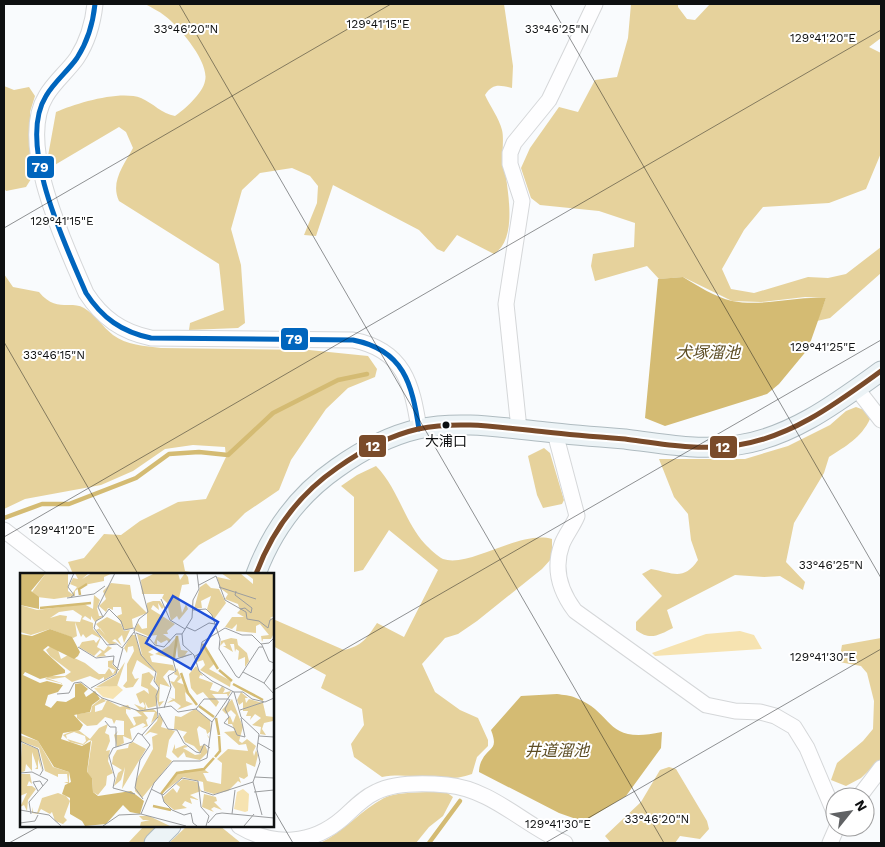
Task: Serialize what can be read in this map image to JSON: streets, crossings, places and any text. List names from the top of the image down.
{
  "water": ["犬塚溜池", "井道溜池"],
  "places": ["大浦口"],
  "lines": ["transit line 79", "transit line 12"],
  "north": "top right",
  "coordinates": [
    "129°41'15\"E",
    "33°46'20\"N",
    "33°46'25\"N",
    "129°41'20\"E",
    "129°41'25\"E",
    "33°46'15\"N",
    "129°41'30\"E"
  ]
}
